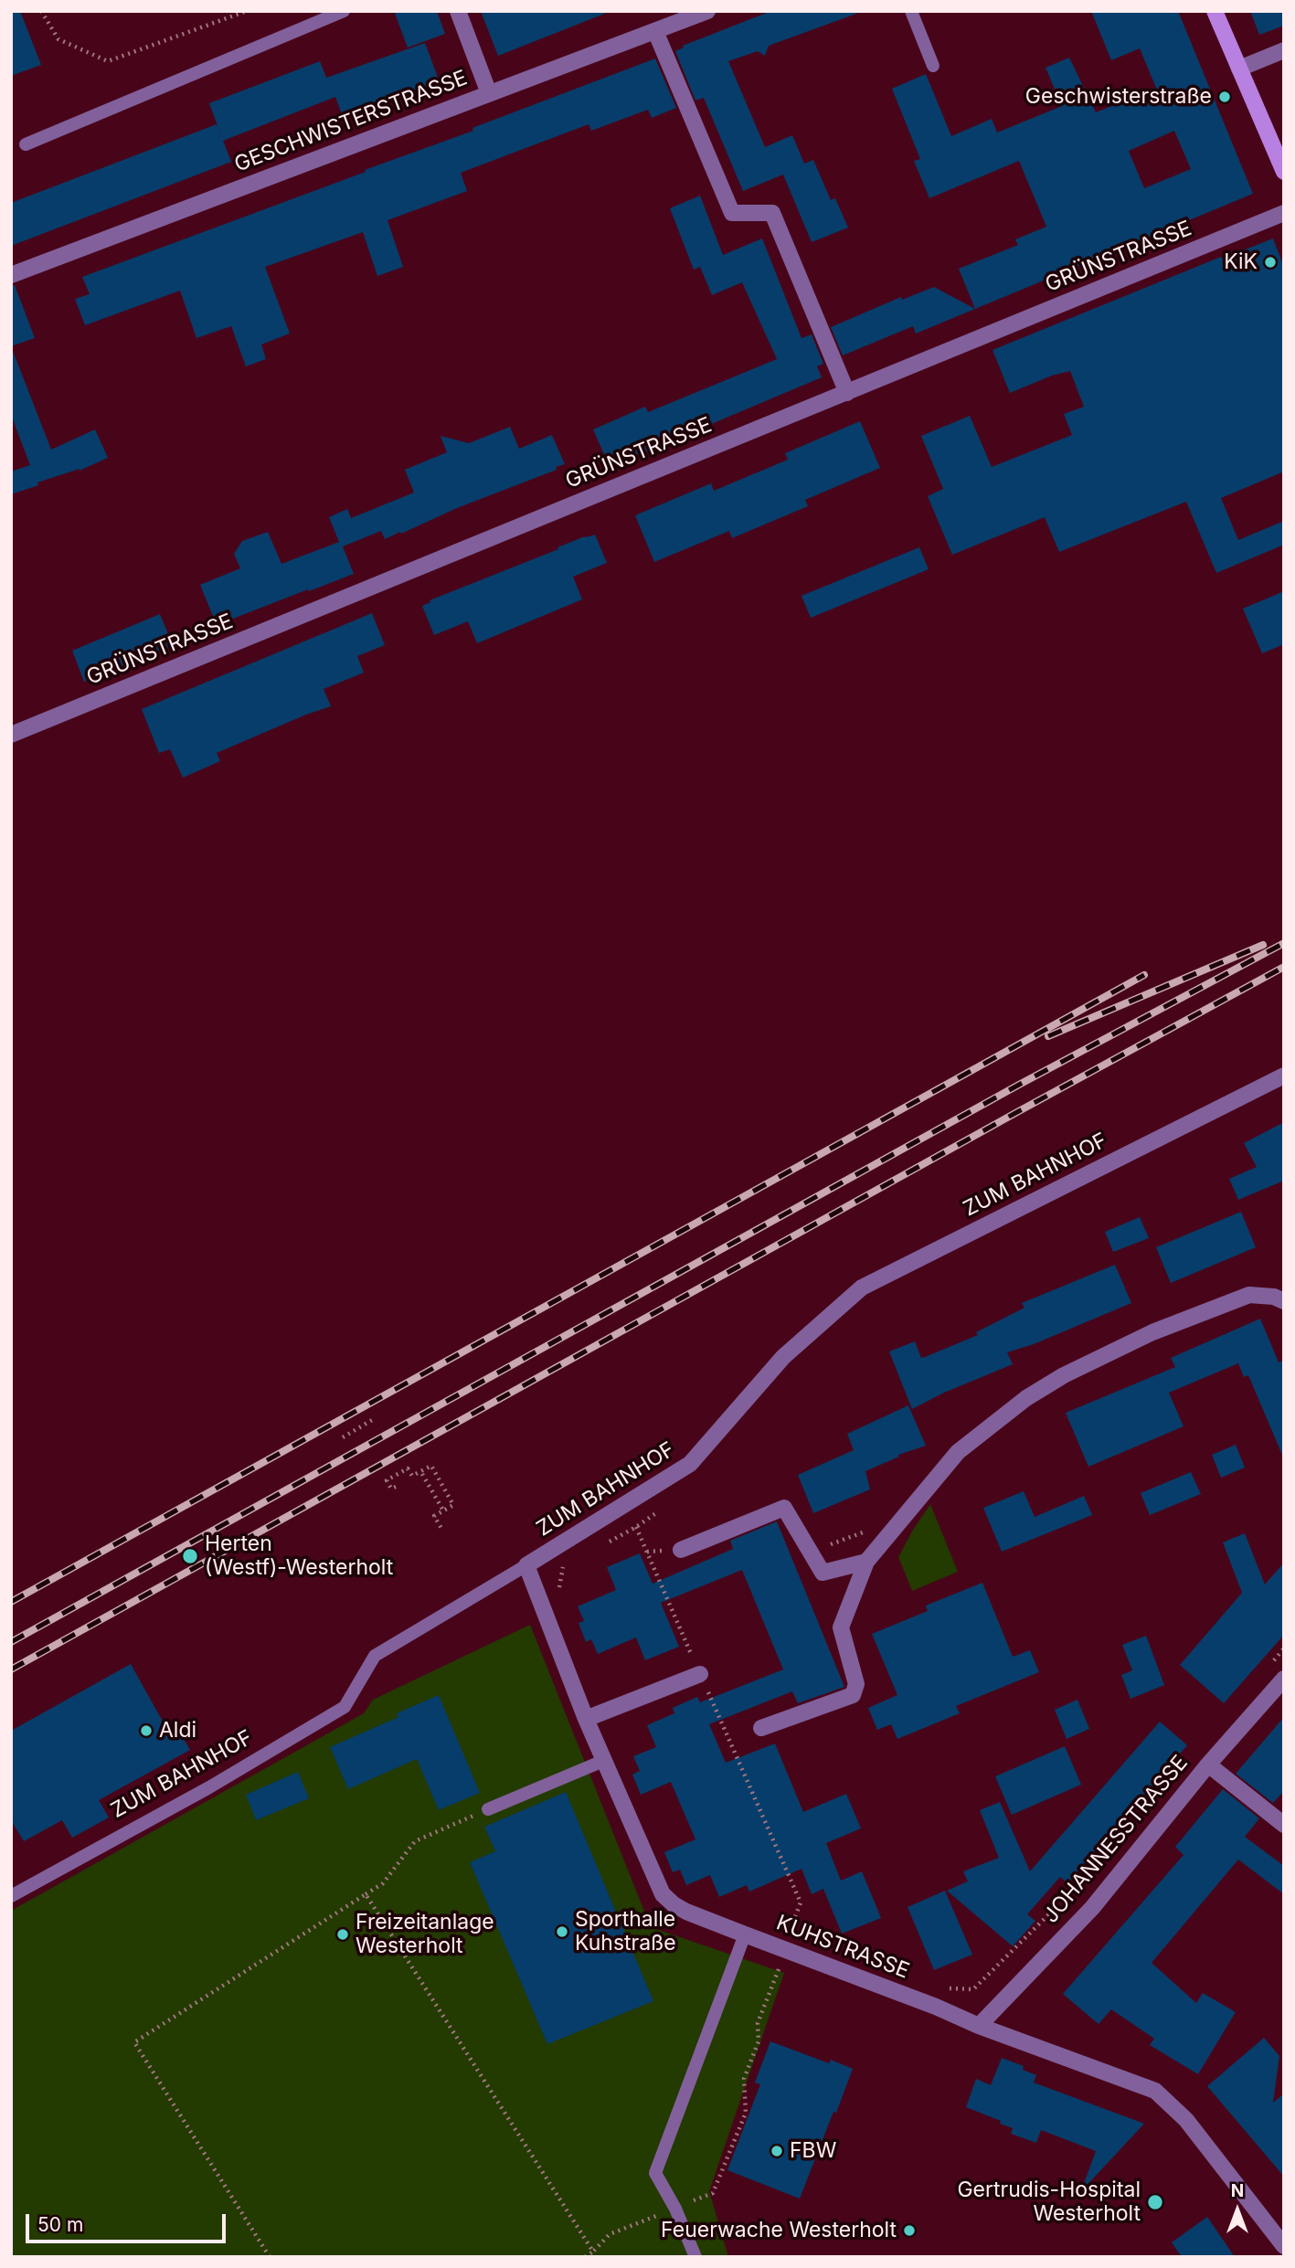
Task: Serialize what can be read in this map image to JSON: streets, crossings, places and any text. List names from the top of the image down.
{
  "streets": {
    "street": [
      "GESCHWISTERSTRASSE",
      "GRÜNSTRASSE",
      "ZUM BAHNHOF",
      "JOHANNESSTRASSE",
      "KUHSTRASSE"
    ]
  },
  "crossings": [
    ["ZUM BAHNHOF", "KUHSTRASSE"],
    ["JOHANNESSTRASSE", "KUHSTRASSE"]
  ],
  "places": [
    "Geschwisterstraße",
    "KiK",
    "Herten (Westf)-Westerholt",
    "Aldi",
    "Sporthalle Kuhstraße",
    "Freizeitanlage Westerholt",
    "FBW",
    "Gertrudis-Hospital Westerholt",
    "Feuerwache Westerholt"
  ],
  "scale_bar": "50 m",
  "north": "top"
}
